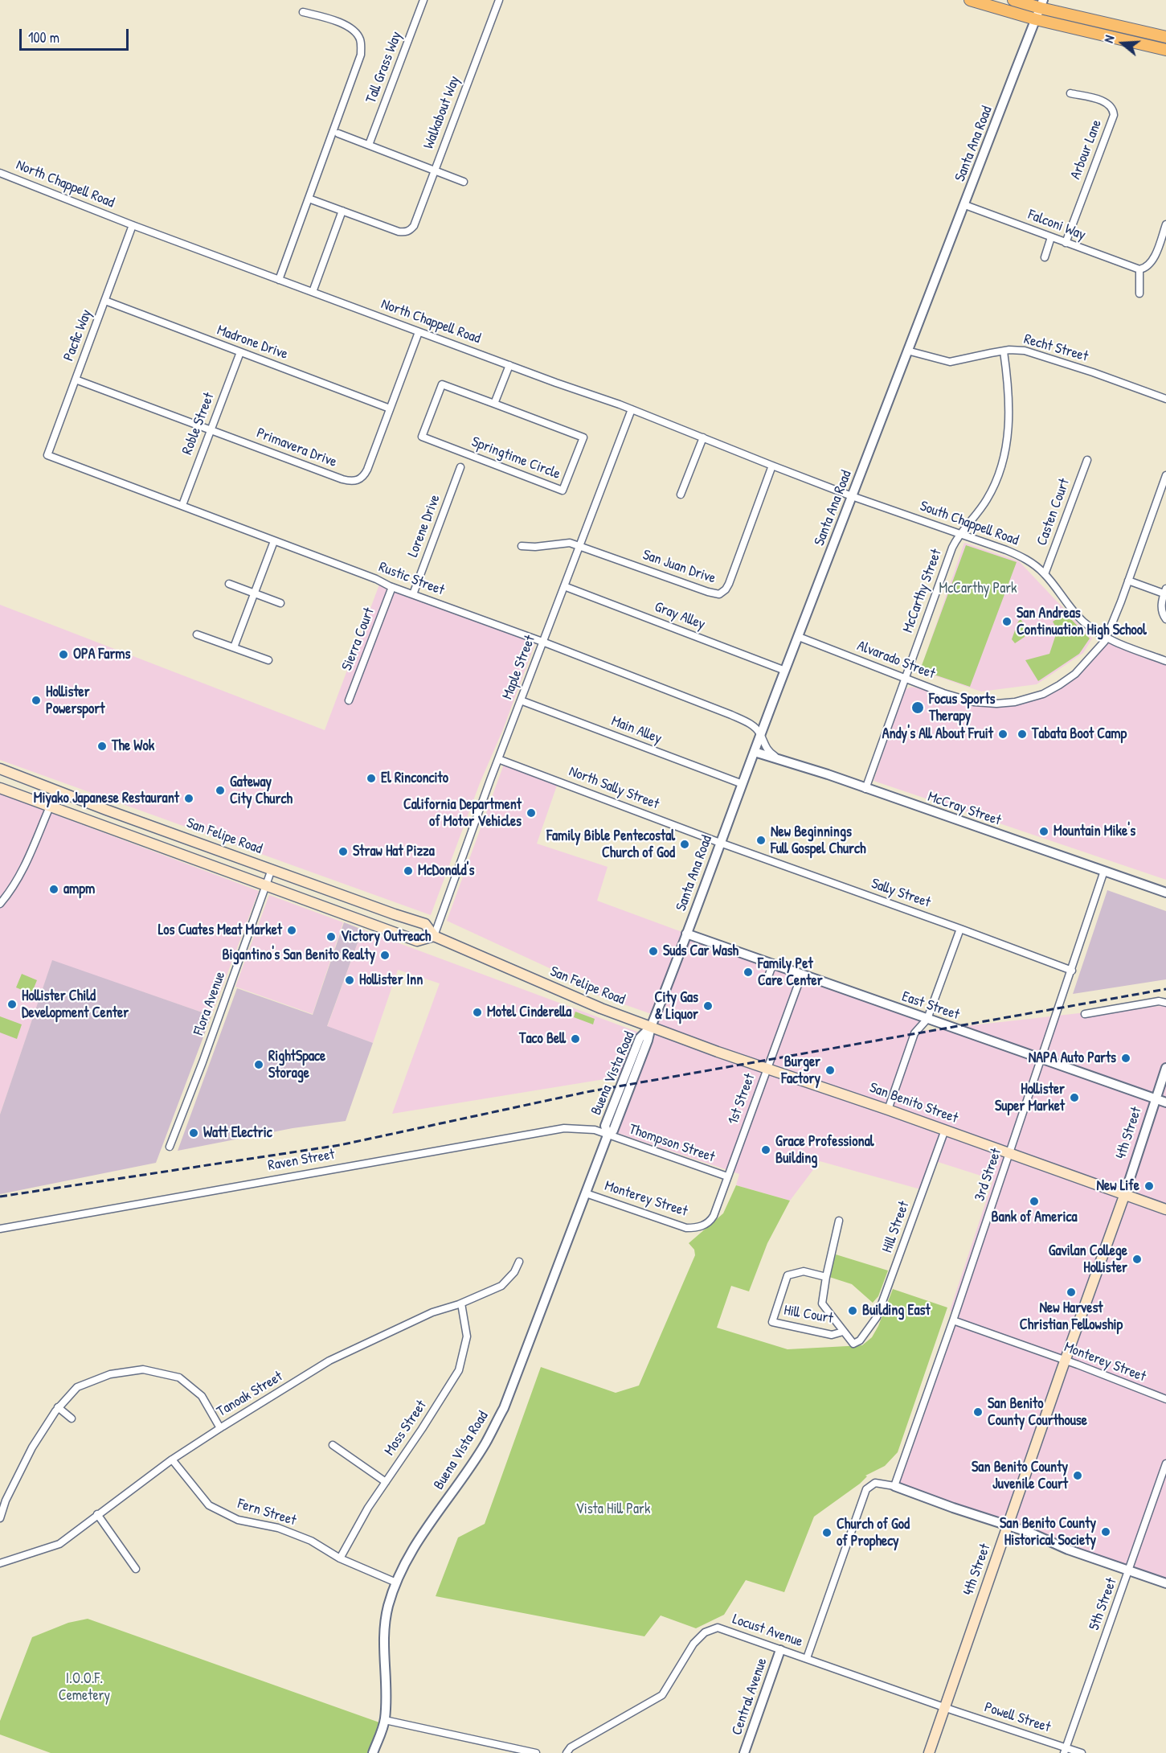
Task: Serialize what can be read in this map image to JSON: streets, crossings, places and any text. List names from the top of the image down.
{
  "streets": {
    "main road": ["San Felipe Road", "San Benito Street", "4th Street"],
    "street": [
      "Tall Grass Way",
      "Walkabout Way",
      "Santa Ana Road",
      "Arbour Lane",
      "North Chappell Road",
      "Falconi Way",
      "Pacfic Way",
      "Madrone Drive",
      "Recht Street",
      "Roble Street",
      "Primavera Drive",
      "Springtime Circle",
      "Casten Court",
      "South Chappell Road",
      "Lorene Drive",
      "San Juan Drive",
      "Rustic Street",
      "McCarthy Street",
      "Gray Alley",
      "Sierra Court",
      "Alvarado Street",
      "Maple Street",
      "Main Alley",
      "North Sally Street",
      "McCray Street",
      "Sally Street",
      "Flora Avenue",
      "East Street",
      "Buena Vista Road",
      "1st Street",
      "Thompson Street",
      "Raven Street",
      "3rd Street",
      "Monterey Street",
      "Hill Street",
      "Hill Court",
      "Tanoak Street",
      "Moss Street",
      "Fern Street",
      "5th Street",
      "Locust Avenue",
      "Central Avenue",
      "Powell Street"
    ]
  },
  "crossings": [
    ["Santa Ana Road", "North Chappell Road"],
    ["Santa Ana Road", "Falconi Way"],
    ["Santa Ana Road", "Recht Street"],
    ["Santa Ana Road", "South Chappell Road"],
    ["Santa Ana Road", "Rustic Street"],
    ["Santa Ana Road", "Gray Alley"],
    ["Santa Ana Road", "Alvarado Street"],
    ["Santa Ana Road", "Main Alley"],
    ["Santa Ana Road", "North Sally Street"],
    ["Santa Ana Road", "McCray Street"],
    ["Santa Ana Road", "San Felipe Road"],
    ["Santa Ana Road", "Sally Street"],
    ["Santa Ana Road", "East Street"],
    ["Santa Ana Road", "Buena Vista Road"],
    ["Santa Ana Road", "San Benito Street"],
    ["Arbour Lane", "Falconi Way"],
    ["North Chappell Road", "Pacfic Way"],
    ["North Chappell Road", "Primavera Drive"],
    ["North Chappell Road", "South Chappell Road"],
    ["North Chappell Road", "San Juan Drive"],
    ["North Chappell Road", "Maple Street"],
    ["Pacfic Way", "Madrone Drive"],
    ["Pacfic Way", "Primavera Drive"],
    ["Pacfic Way", "Rustic Street"],
    ["Madrone Drive", "Roble Street"],
    ["Madrone Drive", "Primavera Drive"],
    ["Recht Street", "McCarthy Street"],
    ["Roble Street", "Primavera Drive"],
    ["Roble Street", "Rustic Street"],
    ["Casten Court", "South Chappell Road"],
    ["South Chappell Road", "McCarthy Street"],
    ["South Chappell Road", "Alvarado Street"],
    ["Lorene Drive", "Rustic Street"],
    ["San Juan Drive", "Maple Street"],
    ["Rustic Street", "Sierra Court"],
    ["Rustic Street", "Maple Street"],
    ["Rustic Street", "McCray Street"],
    ["McCarthy Street", "Alvarado Street"],
    ["McCarthy Street", "McCray Street"],
    ["Gray Alley", "Maple Street"],
    ["Maple Street", "Main Alley"],
    ["Maple Street", "North Sally Street"],
    ["Maple Street", "San Felipe Road"],
    ["North Sally Street", "Sally Street"],
    ["McCray Street", "3rd Street"],
    ["San Felipe Road", "Flora Avenue"],
    ["San Felipe Road", "Buena Vista Road"],
    ["San Felipe Road", "San Benito Street"],
    ["Sally Street", "3rd Street"],
    ["East Street", "1st Street"],
    ["East Street", "4th Street"],
    ["East Street", "3rd Street"],
    ["Buena Vista Road", "San Benito Street"],
    ["Buena Vista Road", "Thompson Street"],
    ["Buena Vista Road", "Raven Street"],
    ["Buena Vista Road", "Monterey Street"],
    ["Buena Vista Road", "Fern Street"],
    ["1st Street", "San Benito Street"],
    ["1st Street", "Thompson Street"],
    ["1st Street", "Monterey Street"],
    ["San Benito Street", "4th Street"],
    ["San Benito Street", "3rd Street"],
    ["San Benito Street", "Hill Street"],
    ["4th Street", "Monterey Street"],
    ["4th Street", "Locust Avenue"],
    ["4th Street", "Powell Street"],
    ["Thompson Street", "Raven Street"],
    ["3rd Street", "Monterey Street"],
    ["Hill Street", "Hill Court"],
    ["Tanoak Street", "Moss Street"],
    ["Tanoak Street", "Fern Street"],
    ["Moss Street", "Fern Street"],
    ["5th Street", "Powell Street"],
    ["Locust Avenue", "Central Avenue"],
    ["Locust Avenue", "Powell Street"]
  ],
  "parks": ["McCarthy Park", "Vista Hill Park", "I.O.O.F. Cemetery"],
  "places": [
    "San Andreas Continuation High School",
    "OPA Farms",
    "Hollister Powersport",
    "Focus Sports Therapy",
    "Andy's All About Fruit",
    "Tabata Boot Camp",
    "The Wok",
    "El Rinconcito",
    "Gateway City Church",
    "Miyako Japanese Restaurant",
    "California Department of Motor Vehicles",
    "Mountain Mike's",
    "New Beginnings Full Gospel Church",
    "Family Bible Pentecostal Church of God",
    "Straw Hat Pizza",
    "McDonald's",
    "ampm",
    "Los Cuates Meat Market",
    "Victory Outreach",
    "Suds Car Wash",
    "Bigantino's San Benito Realty",
    "Family Pet Care Center",
    "Hollister Inn",
    "Hollister Child Development Center",
    "City Gas & Liquor",
    "Motel Cinderella",
    "Taco Bell",
    "NAPA Auto Parts",
    "RightSpace Storage",
    "Burger Factory",
    "Hollister Super Market",
    "Watt Electric",
    "Grace Professional Building",
    "New Life",
    "Bank of America",
    "Gavilan College Hollister",
    "New Harvest Christian Fellowship",
    "Building East",
    "San Benito County Courthouse",
    "San Benito County Juvenile Court",
    "San Benito County Historical Society",
    "Church of God of Prophecy"
  ],
  "scale_bar": "100 m",
  "north": "left"
}
